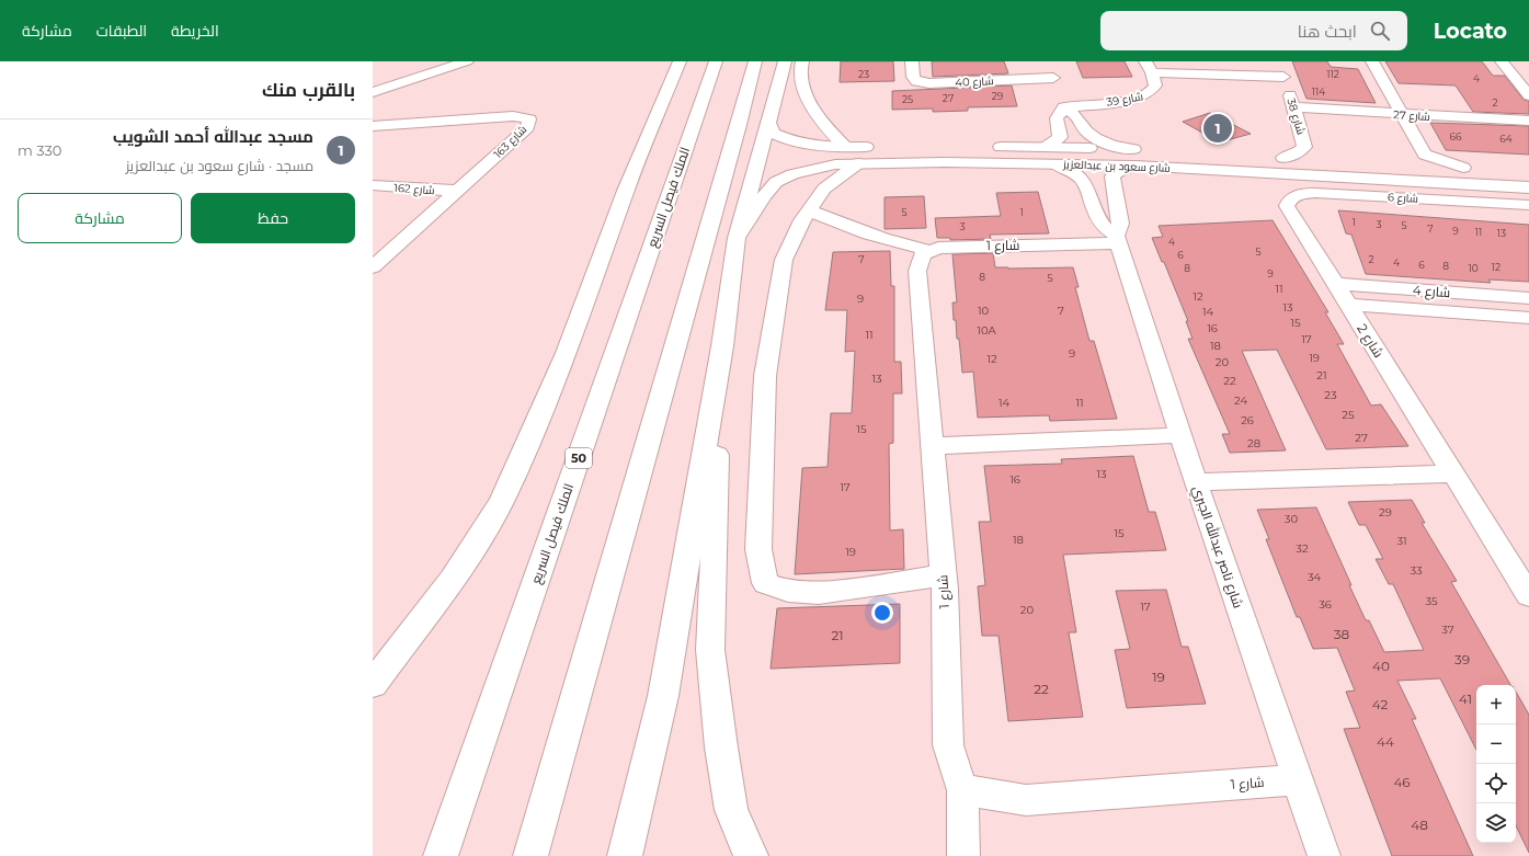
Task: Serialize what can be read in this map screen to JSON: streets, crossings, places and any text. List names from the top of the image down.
{
  "streets": {
    "main road": ["شارع سعود بن عبدالعزيز", "الملك فيصل السريع", "50"],
    "street": [
      "شارع 40",
      "شارع 39",
      "شارع 27",
      "شارع 38",
      "شارع 163",
      "شارع 162",
      "شارع 6",
      "شارع 1",
      "شارع 4",
      "شارع 2",
      "شارع ناصر عبدالله الجبري"
    ]
  },
  "crossings": [
    ["شارع 27", "شارع 38"],
    ["شارع 163", "شارع 162"],
    ["شارع سعود بن عبدالعزيز", "شارع ناصر عبدالله الجبري"],
    ["شارع 6", "شارع 2"],
    ["شارع 1", "شارع ناصر عبدالله الجبري"],
    ["شارع 4", "شارع 2"]
  ],
  "house_numbers": [
    "23",
    "112",
    "4",
    "114",
    "29",
    "27",
    "25",
    "2",
    "66",
    "64",
    "5",
    "1",
    "1",
    "3",
    "5",
    "3",
    "7",
    "9",
    "11",
    "13",
    "4",
    "5",
    "6",
    "7",
    "2",
    "4",
    "6",
    "8",
    "12",
    "8",
    "10",
    "9",
    "8",
    "5",
    "11",
    "12",
    "9",
    "13",
    "10",
    "7",
    "14",
    "15",
    "16",
    "10A",
    "11",
    "17",
    "18",
    "9",
    "19",
    "12",
    "20",
    "21",
    "13",
    "22",
    "23",
    "24",
    "14",
    "11",
    "25",
    "26",
    "15",
    "27",
    "28",
    "13",
    "16",
    "17",
    "29",
    "30",
    "15",
    "18",
    "31",
    "32",
    "19",
    "33",
    "34",
    "35",
    "36",
    "17",
    "20",
    "37",
    "38",
    "21",
    "39",
    "40",
    "19",
    "22",
    "41",
    "42",
    "44",
    "46",
    "48"
  ],
  "page": {
    "header": "Locato",
    "search": "ابحث هنا",
    "nav": ["الخريطة", "الطبقات", "مشاركة"],
    "heading": "بالقرب منك",
    "pins": "1",
    "list": [
      {
        "mark": "1",
        "name": "مسجد عبدالله أحمد الشويب",
        "note": "مسجد · شارع سعود بن عبدالعزيز",
        "value": "330 m"
      }
    ],
    "buttons": ["حفظ", "مشاركة"],
    "map_buttons": ["+", "−"]
  }
}
